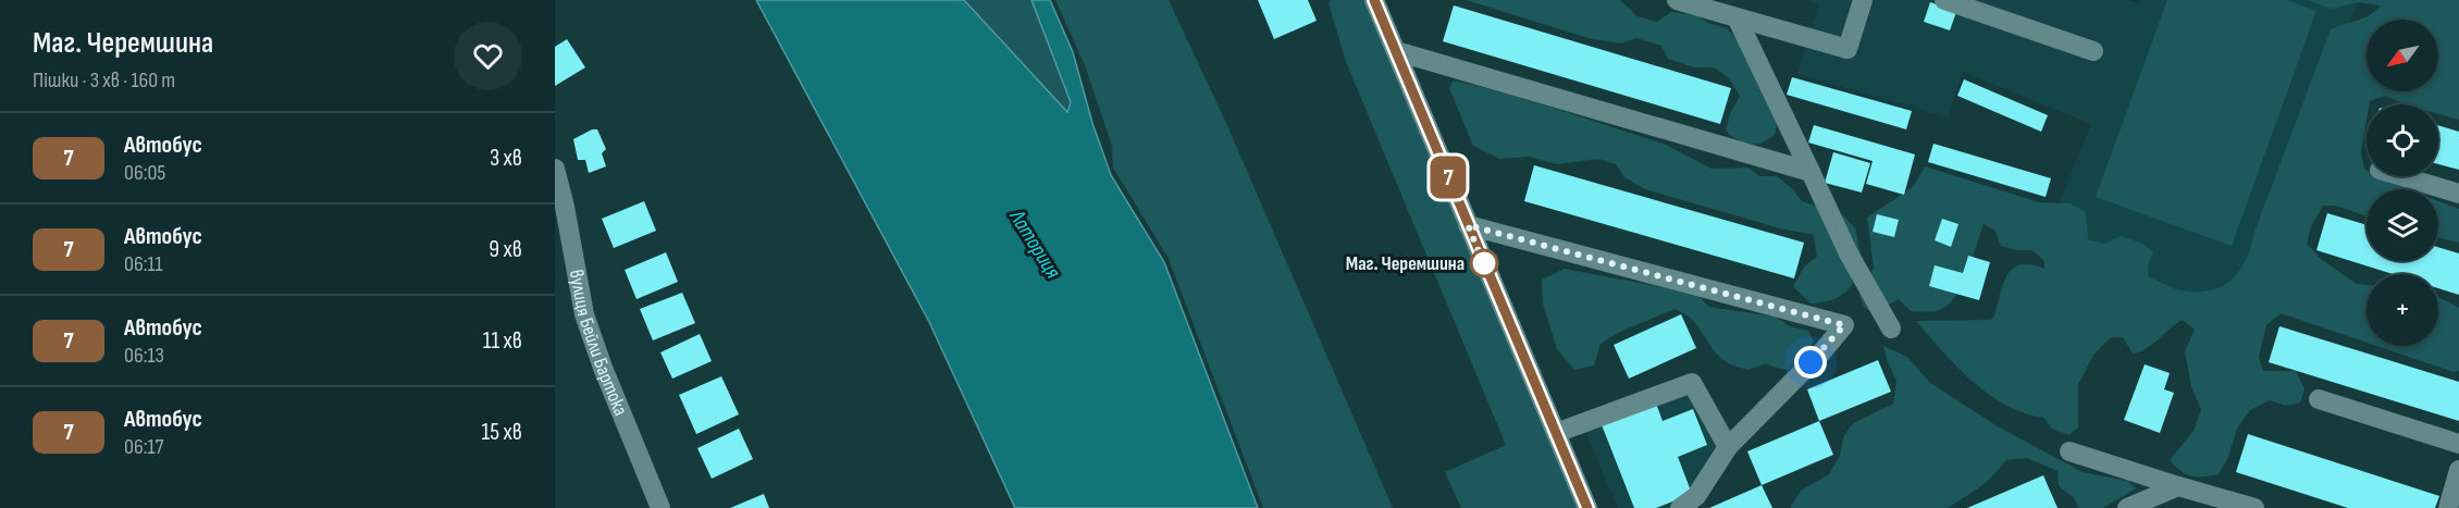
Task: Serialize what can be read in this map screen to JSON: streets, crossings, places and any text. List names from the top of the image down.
{
  "streets": {
    "street": ["вулиця Бейли Бартока"]
  },
  "water": ["Латориця"],
  "places": ["Маг. Черемшина"],
  "lines": ["bus line 7"],
  "north": "bottom left",
  "page": {
    "heading": ["Маг. Черемшина", "Пішки · 3 хв · 160 m"],
    "on_map": "7",
    "map_buttons": "+",
    "list": [
      {
        "mark": "7",
        "name": "Автобус",
        "note": "06:05",
        "value": "3 хв"
      },
      {
        "mark": "7",
        "name": "Автобус",
        "note": "06:11",
        "value": "9 хв"
      },
      {
        "mark": "7",
        "name": "Автобус",
        "note": "06:13",
        "value": "11 хв"
      },
      {
        "mark": "7",
        "name": "Автобус",
        "note": "06:17",
        "value": "15 хв"
      }
    ]
  }
}
